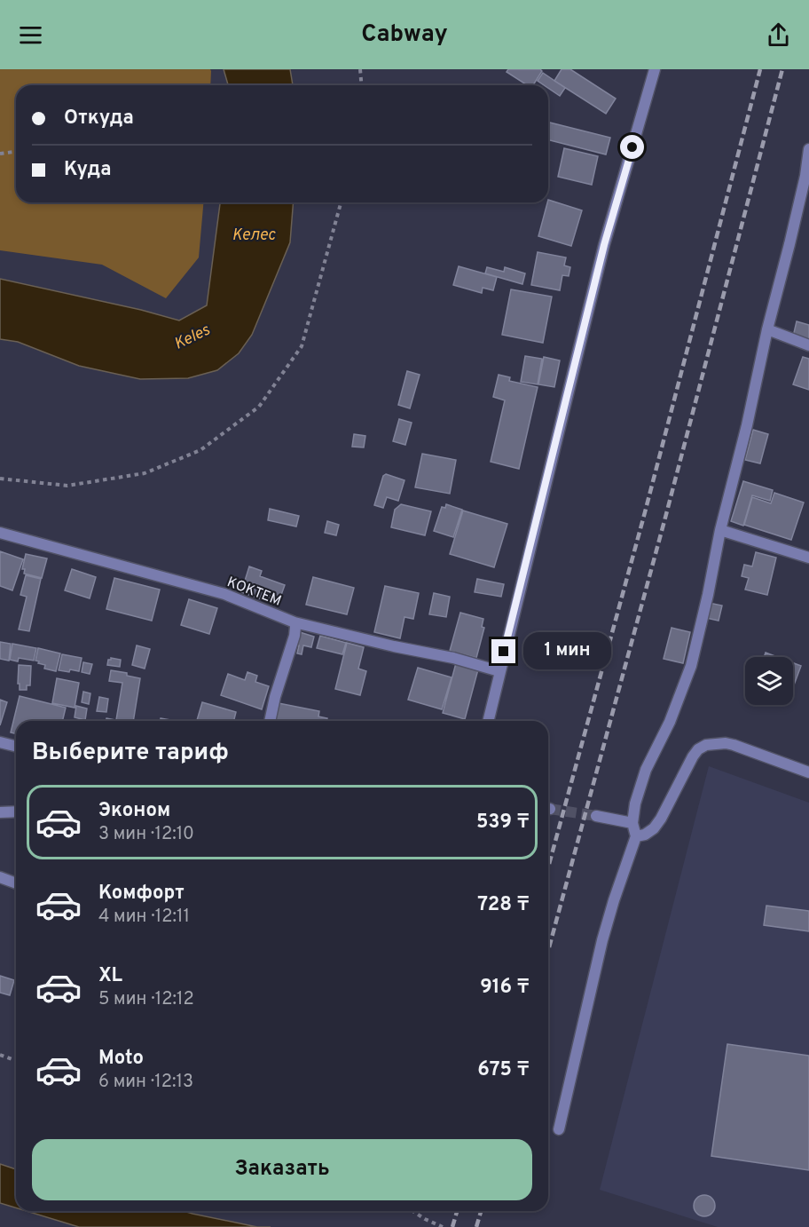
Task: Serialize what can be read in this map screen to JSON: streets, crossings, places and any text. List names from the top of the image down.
{
  "streets": {
    "street": ["КОКТЕМ"]
  },
  "water": ["Келес", "Keles"],
  "page": {
    "header": "Cabway",
    "banner": ["Откуда", "Куда"],
    "bubble": "1 мин",
    "heading": "Выберите тариф",
    "list": [
      {
        "name": "Эконом",
        "note": "3 мин · 12:10",
        "value": "539 ₸"
      },
      {
        "name": "Комфорт",
        "note": "4 мин · 12:11",
        "value": "728 ₸"
      },
      {
        "name": "XL",
        "note": "5 мин · 12:12",
        "value": "916 ₸"
      },
      {
        "name": "Moto",
        "note": "6 мин · 12:13",
        "value": "675 ₸"
      }
    ],
    "buttons": "Заказать"
  }
}
